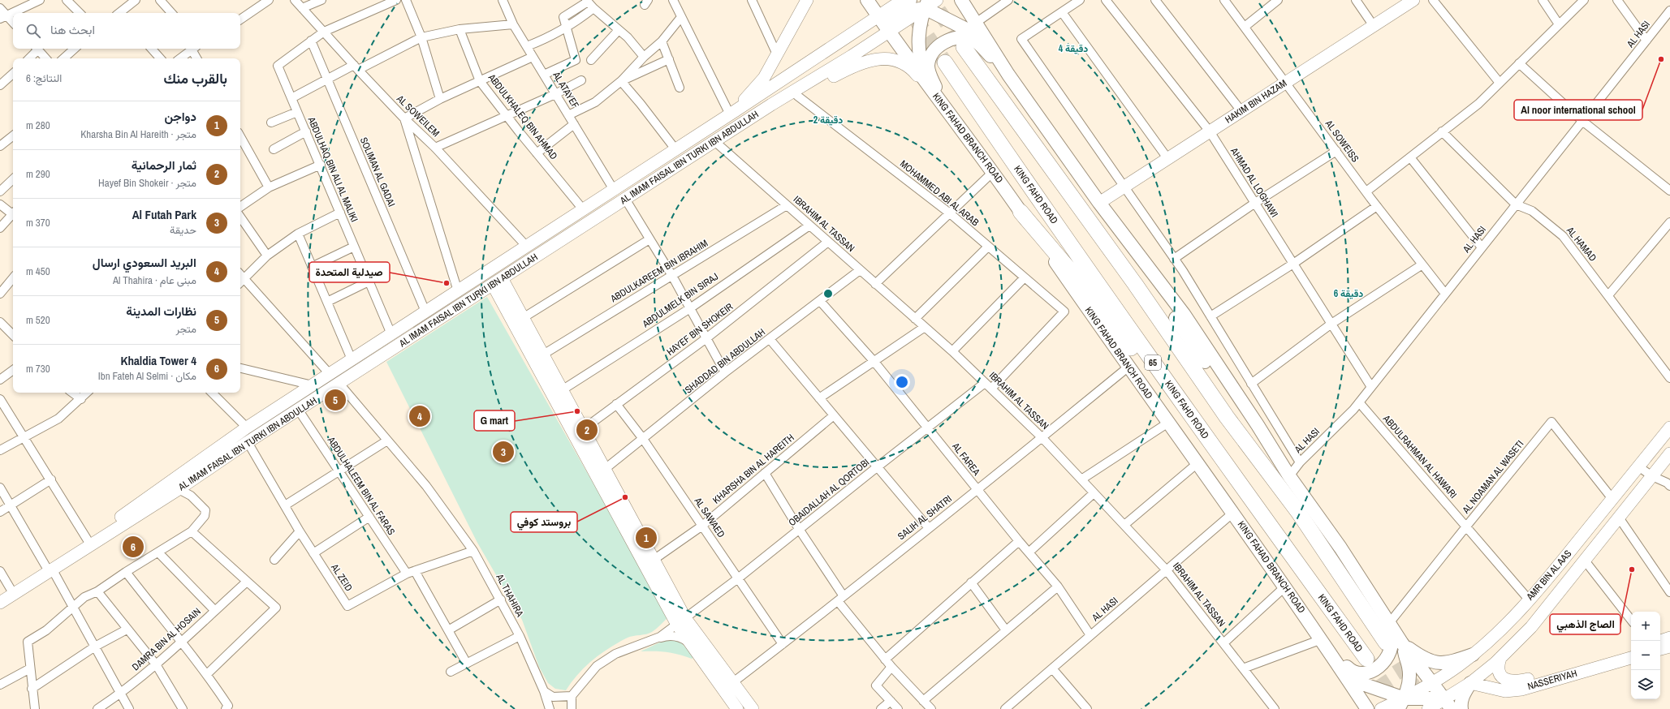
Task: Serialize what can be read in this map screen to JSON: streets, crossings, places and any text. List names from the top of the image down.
{
  "streets": {
    "highway": ["KING FAHD ROAD", "65"],
    "main road": [
      "HAKIM BIN HAZAM",
      "KING FAHAD BRANCH ROAD",
      "AL IMAM FAISAL IBN TURKI IBN ABDULLAH",
      "AMR BIN AL AAS",
      "NASSERIYAH"
    ],
    "street": [
      "AL HASI",
      "AL ATAYEF",
      "AL SOWEILEM",
      "ABDULKHALEQ BIN AHMAD",
      "AL SOWEISS",
      "ABDULHAQ BIN ALI AL MALIKI",
      "SOLIMAN AL GADAI",
      "AHMAD AL LOGHAWI",
      "MOHAMMED ABI AL ARAB",
      "IBRAHIM AL TASSAN",
      "AL HAMAD",
      "ABDULKAREEM BIN IBRAHIM",
      "ABDULMELK BIN SIRAJ",
      "HAYEF BIN SHOKEIR",
      "SHADDAD BIN ABDULLAH",
      "ABDULRAHMAN AL HAWARI",
      "AL FAREA",
      "KHARSHA BIN AL HAREITH",
      "AL NOAMAN AL WASETI",
      "ABDULHALEEM BIN AL FARAS",
      "OBAIDALLAH AL QORTOBI",
      "AL SAWAED",
      "SALIH AL SHATRI",
      "AL ZEID",
      "AL THAHIRA",
      "DAMRA BIN AL HOSAIN"
    ]
  },
  "crossings": [
    ["AL HASI", "KING FAHAD BRANCH ROAD"],
    ["AL HASI", "AL SOWEISS"],
    ["AL HASI", "AHMAD AL LOGHAWI"],
    ["AL HASI", "IBRAHIM AL TASSAN"],
    ["AL HASI", "AL HAMAD"],
    ["AL HASI", "ABDULRAHMAN AL HAWARI"],
    ["AL HASI", "AL FAREA"],
    ["AL ATAYEF", "AL IMAM FAISAL IBN TURKI IBN ABDULLAH"],
    ["HAKIM BIN HAZAM", "AL SOWEISS"],
    ["HAKIM BIN HAZAM", "AHMAD AL LOGHAWI"],
    ["AL SOWEILEM", "AL IMAM FAISAL IBN TURKI IBN ABDULLAH"],
    ["AL SOWEILEM", "ABDULHAQ BIN ALI AL MALIKI"],
    ["ABDULKHALEQ BIN AHMAD", "AL IMAM FAISAL IBN TURKI IBN ABDULLAH"],
    ["KING FAHAD BRANCH ROAD", "AL IMAM FAISAL IBN TURKI IBN ABDULLAH"],
    ["KING FAHAD BRANCH ROAD", "SALIH AL SHATRI"],
    ["AL IMAM FAISAL IBN TURKI IBN ABDULLAH", "ABDULHAQ BIN ALI AL MALIKI"],
    ["AL IMAM FAISAL IBN TURKI IBN ABDULLAH", "SOLIMAN AL GADAI"],
    ["AL IMAM FAISAL IBN TURKI IBN ABDULLAH", "IBRAHIM AL TASSAN"],
    ["AL IMAM FAISAL IBN TURKI IBN ABDULLAH", "ABDULHALEEM BIN AL FARAS"],
    ["AL IMAM FAISAL IBN TURKI IBN ABDULLAH", "AL ZEID"],
    ["AL IMAM FAISAL IBN TURKI IBN ABDULLAH", "AL THAHIRA"],
    ["ABDULHAQ BIN ALI AL MALIKI", "SOLIMAN AL GADAI"],
    ["MOHAMMED ABI AL ARAB", "IBRAHIM AL TASSAN"],
    ["IBRAHIM AL TASSAN", "ABDULKAREEM BIN IBRAHIM"],
    ["IBRAHIM AL TASSAN", "ABDULMELK BIN SIRAJ"],
    ["IBRAHIM AL TASSAN", "HAYEF BIN SHOKEIR"],
    ["IBRAHIM AL TASSAN", "SHADDAD BIN ABDULLAH"],
    ["IBRAHIM AL TASSAN", "OBAIDALLAH AL QORTOBI"],
    ["IBRAHIM AL TASSAN", "SALIH AL SHATRI"],
    ["HAYEF BIN SHOKEIR", "AL SAWAED"],
    ["SHADDAD BIN ABDULLAH", "AL FAREA"],
    ["SHADDAD BIN ABDULLAH", "AL SAWAED"],
    ["ABDULRAHMAN AL HAWARI", "AL NOAMAN AL WASETI"],
    ["ABDULRAHMAN AL HAWARI", "AMR BIN AL AAS"],
    ["AL FAREA", "OBAIDALLAH AL QORTOBI"],
    ["AL FAREA", "SALIH AL SHATRI"],
    ["KHARSHA BIN AL HAREITH", "AL SAWAED"],
    ["AL NOAMAN AL WASETI", "AMR BIN AL AAS"],
    ["ABDULHALEEM BIN AL FARAS", "AL ZEID"],
    ["OBAIDALLAH AL QORTOBI", "AL SAWAED"],
    ["AL SAWAED", "SALIH AL SHATRI"],
    ["AMR BIN AL AAS", "NASSERIYAH"],
    ["AL ZEID", "AL THAHIRA"]
  ],
  "places": [
    "Al noor international school",
    "صيدلية المتحدة",
    "G mart",
    "بروستد كوفي",
    "الصاج الذهبي"
  ],
  "page": {
    "search": "ابحث هنا",
    "heading": ["بالقرب منك", "النتائج: 6"],
    "list": [
      {
        "mark": "1",
        "name": "دواجن",
        "note": "متجر · Kharsha Bin Al Hareith",
        "value": "280 m"
      },
      {
        "mark": "2",
        "name": "ثمار الرحمانية",
        "note": "متجر · Hayef Bin Shokeir",
        "value": "290 m"
      },
      {
        "mark": "3",
        "name": "Al Futah Park",
        "note": "حديقة",
        "value": "370 m"
      },
      {
        "mark": "4",
        "name": "البريد السعودي ارسال",
        "note": "مبنى عام · Al Thahira",
        "value": "450 m"
      },
      {
        "mark": "5",
        "name": "نظارات المدينة",
        "note": "متجر",
        "value": "520 m"
      },
      {
        "mark": "6",
        "name": "Khaldia Tower 4",
        "note": "مكان · Ibn Fateh Al Selmi",
        "value": "730 m"
      }
    ],
    "pins": [
      "5",
      "4",
      "2",
      "3",
      "1",
      "6"
    ],
    "map_buttons": ["+", "−"]
  },
  "rings": ["4 دقيقة", "2 دقيقة", "6 دقيقة"]
}
